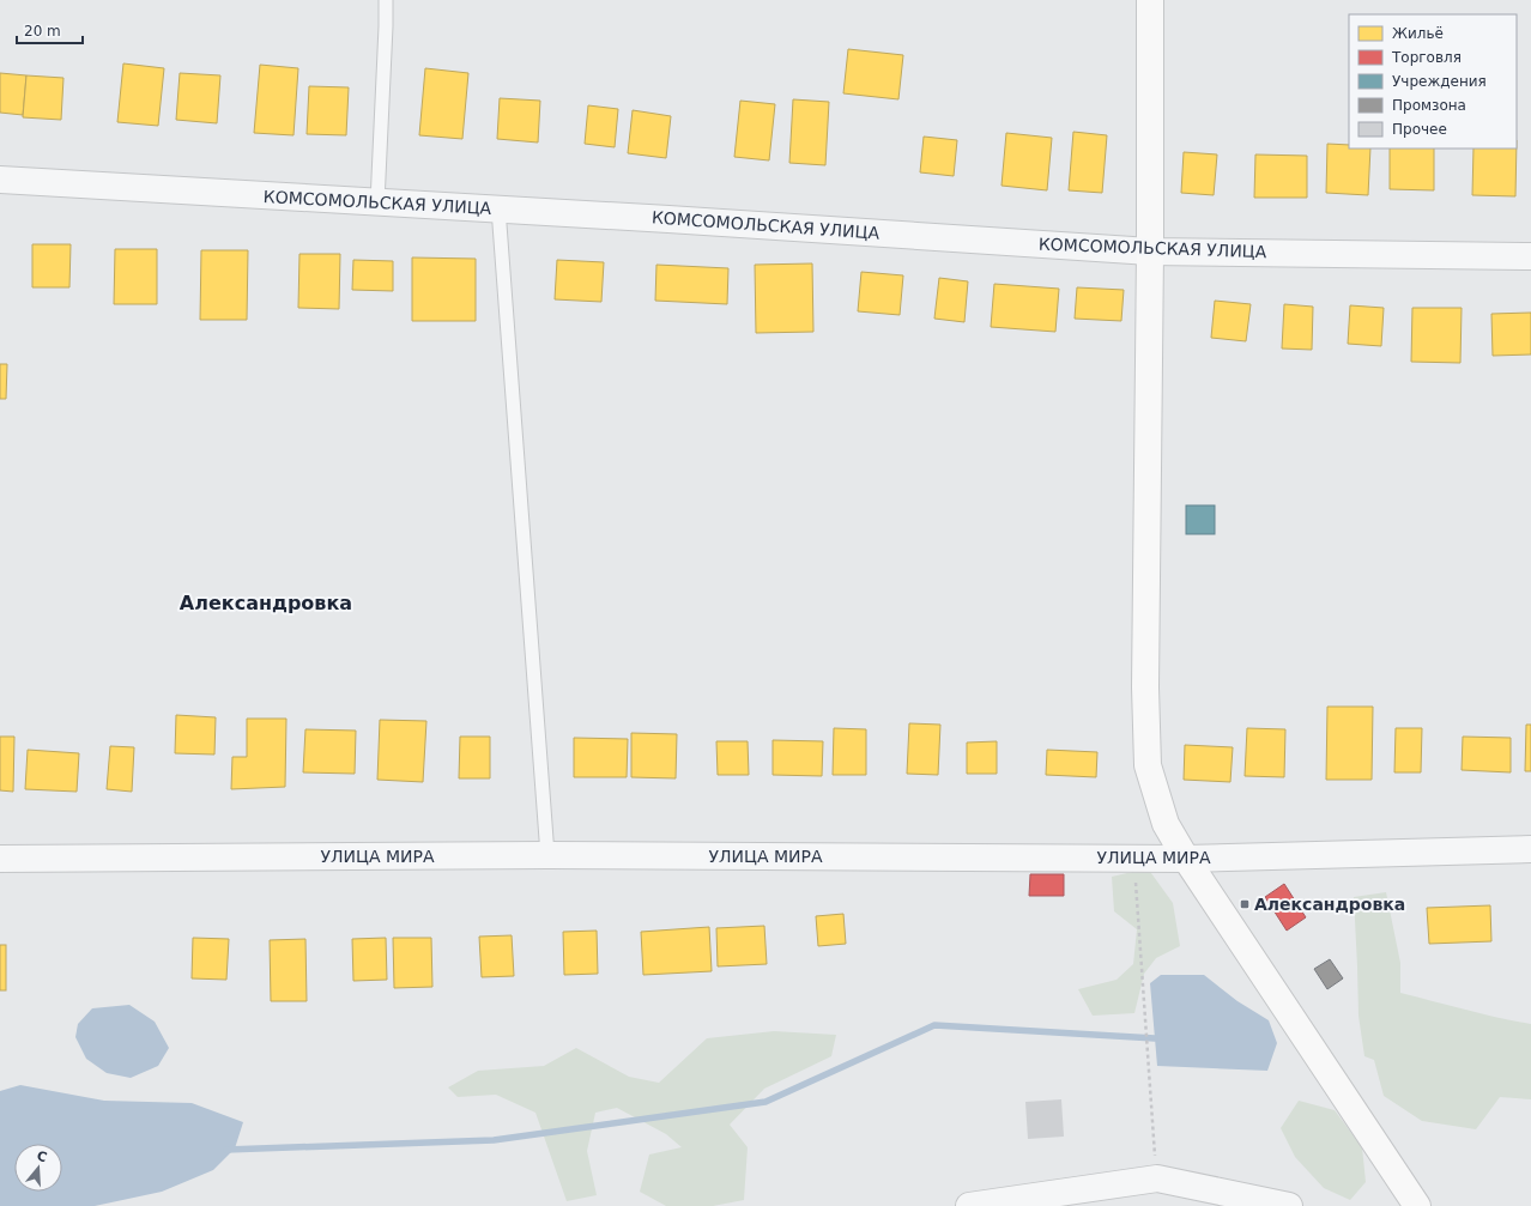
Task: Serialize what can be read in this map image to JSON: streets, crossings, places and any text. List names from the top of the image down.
{
  "streets": {
    "street": ["КОМСОМОЛЬСКАЯ УЛИЦА", "УЛИЦА МИРА"]
  },
  "districts": ["Александровка"],
  "places": {
    "transit": ["Александровка"]
  },
  "legend": [
    "Жильё",
    "Торговля",
    "Учреждения",
    "Промзона",
    "Прочее"
  ],
  "scale_bar": "20 m",
  "north": "top"
}
